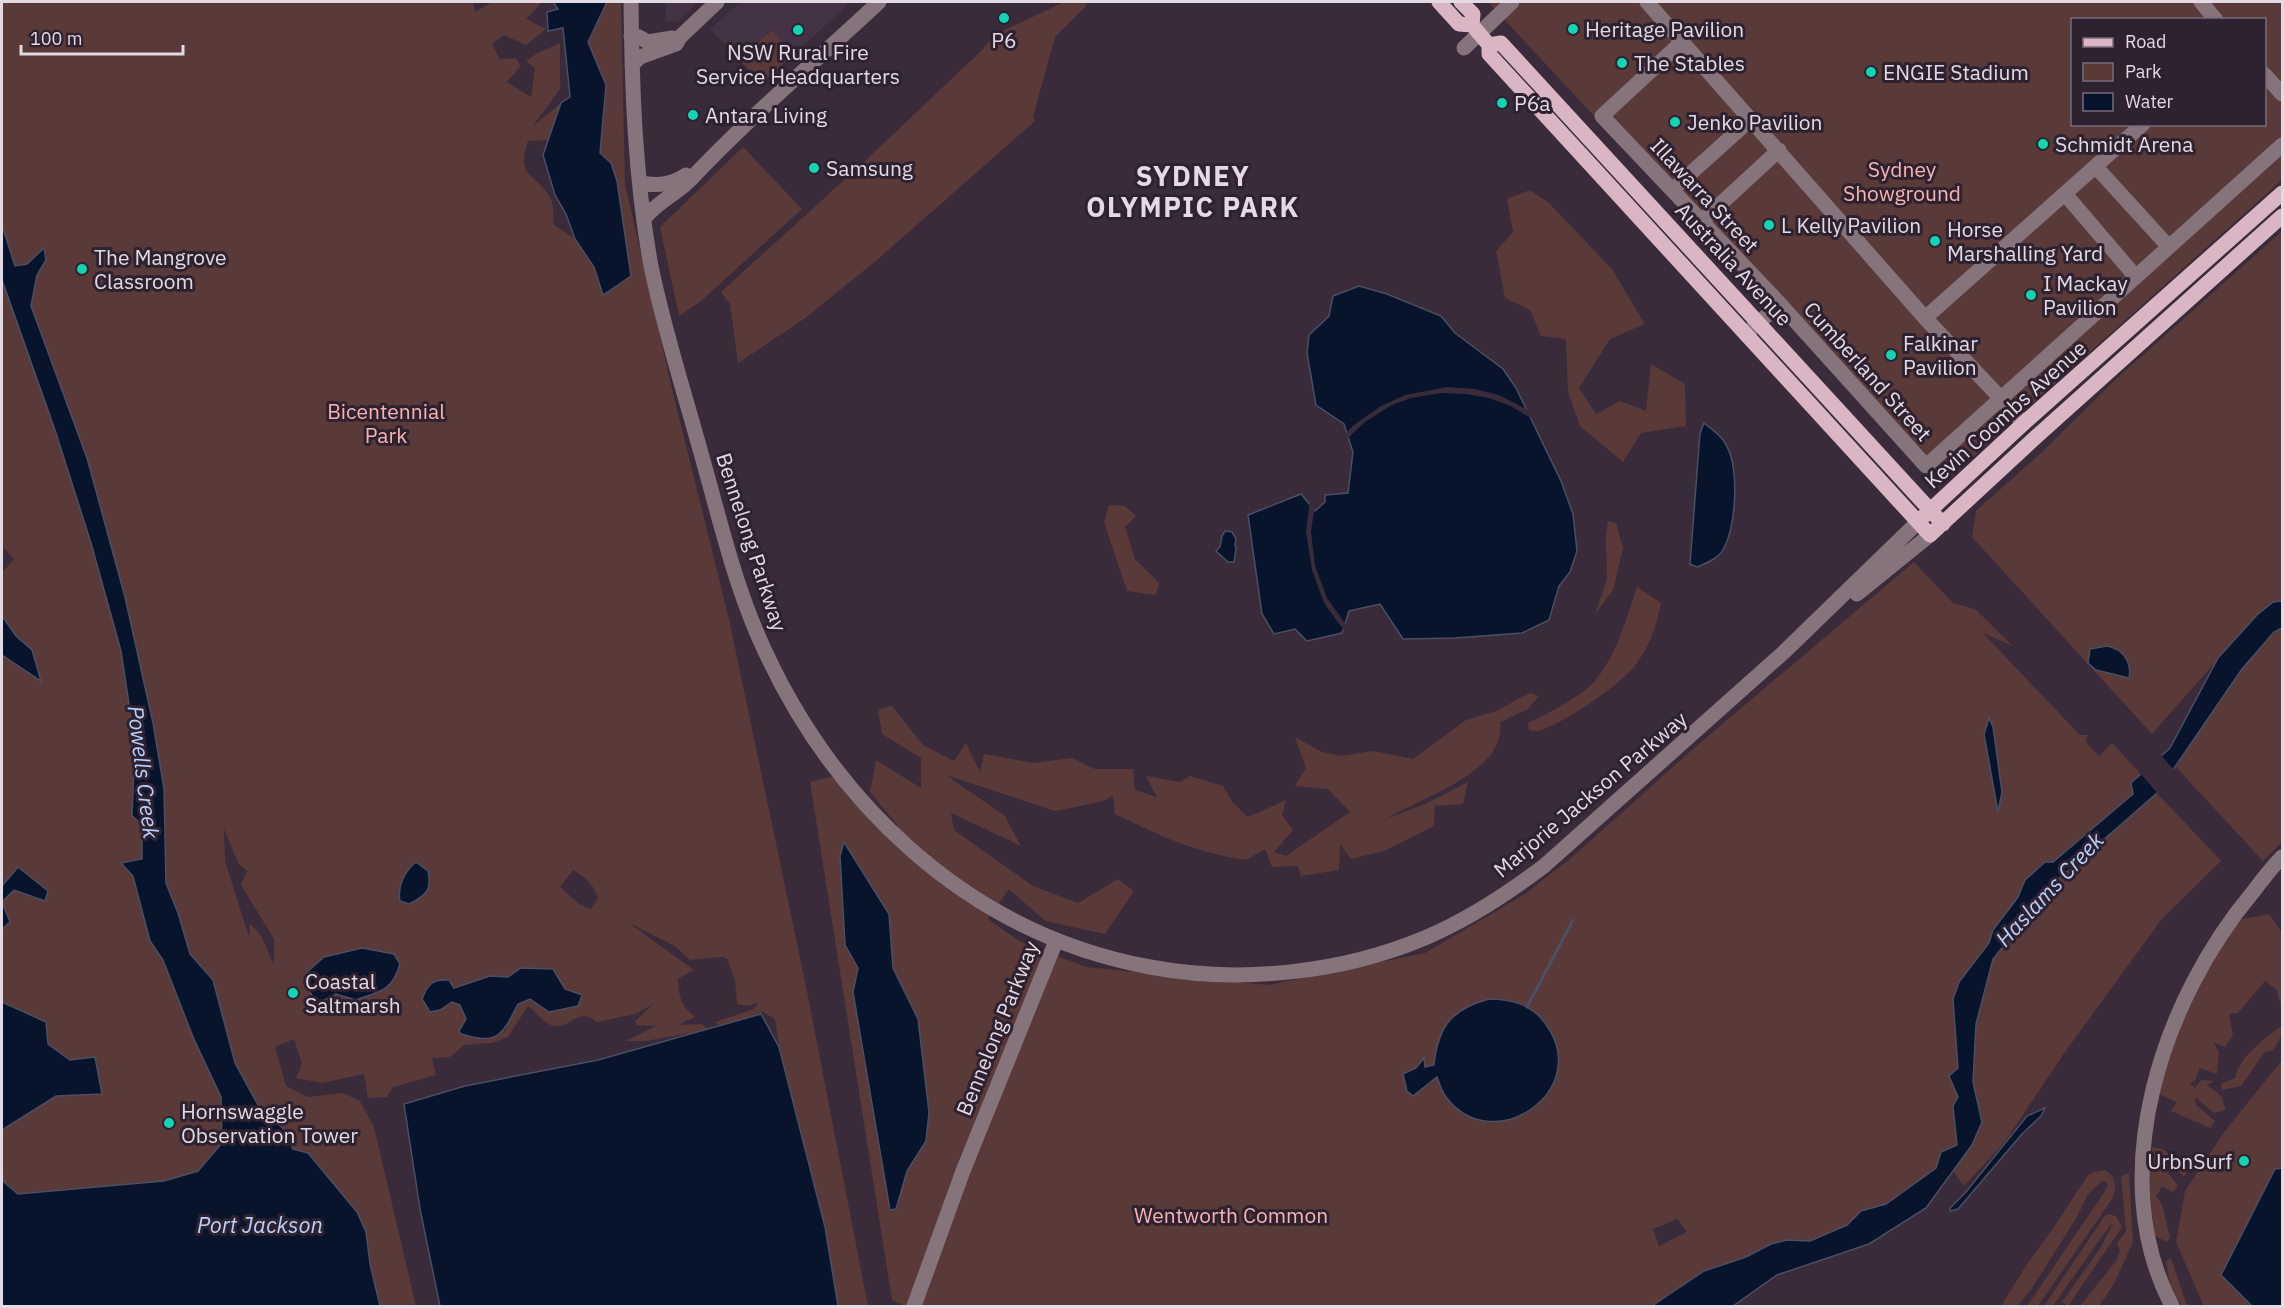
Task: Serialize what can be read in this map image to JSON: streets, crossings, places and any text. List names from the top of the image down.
{
  "streets": {
    "main road": ["Australia Avenue", "Kevin Coombs Avenue"],
    "street": [
      "Illawarra Street",
      "Cumberland Street",
      "Bennelong Parkway",
      "Marjorie Jackson Parkway"
    ]
  },
  "crossings": [
    ["Illawarra Street", "Cumberland Street"],
    ["Australia Avenue", "Kevin Coombs Avenue"],
    ["Australia Avenue", "Marjorie Jackson Parkway"],
    ["Kevin Coombs Avenue", "Marjorie Jackson Parkway"],
    ["Bennelong Parkway", "Marjorie Jackson Parkway"]
  ],
  "districts": ["SYDNEY OLYMPIC PARK"],
  "water": ["Powells Creek", "Haslams Creek", "Port Jackson"],
  "parks": ["Sydney Showground", "Bicentennial Park", "Wentworth Common"],
  "places": [
    "P6",
    "Heritage Pavilion",
    "NSW Rural Fire Service Headquarters",
    "The Stables",
    "ENGIE Stadium",
    "P6a",
    "Antara Living",
    "Jenko Pavilion",
    "Schmidt Arena",
    "Samsung",
    "L Kelly Pavilion",
    "Horse Marshalling Yard",
    "The Mangrove Classroom",
    "I Mackay Pavilion",
    "Falkinar Pavilion",
    "Coastal Saltmarsh",
    "Hornswaggle Observation Tower",
    "UrbnSurf"
  ],
  "legend": ["Road", "Park", "Water"],
  "scale_bar": "100 m"
}
